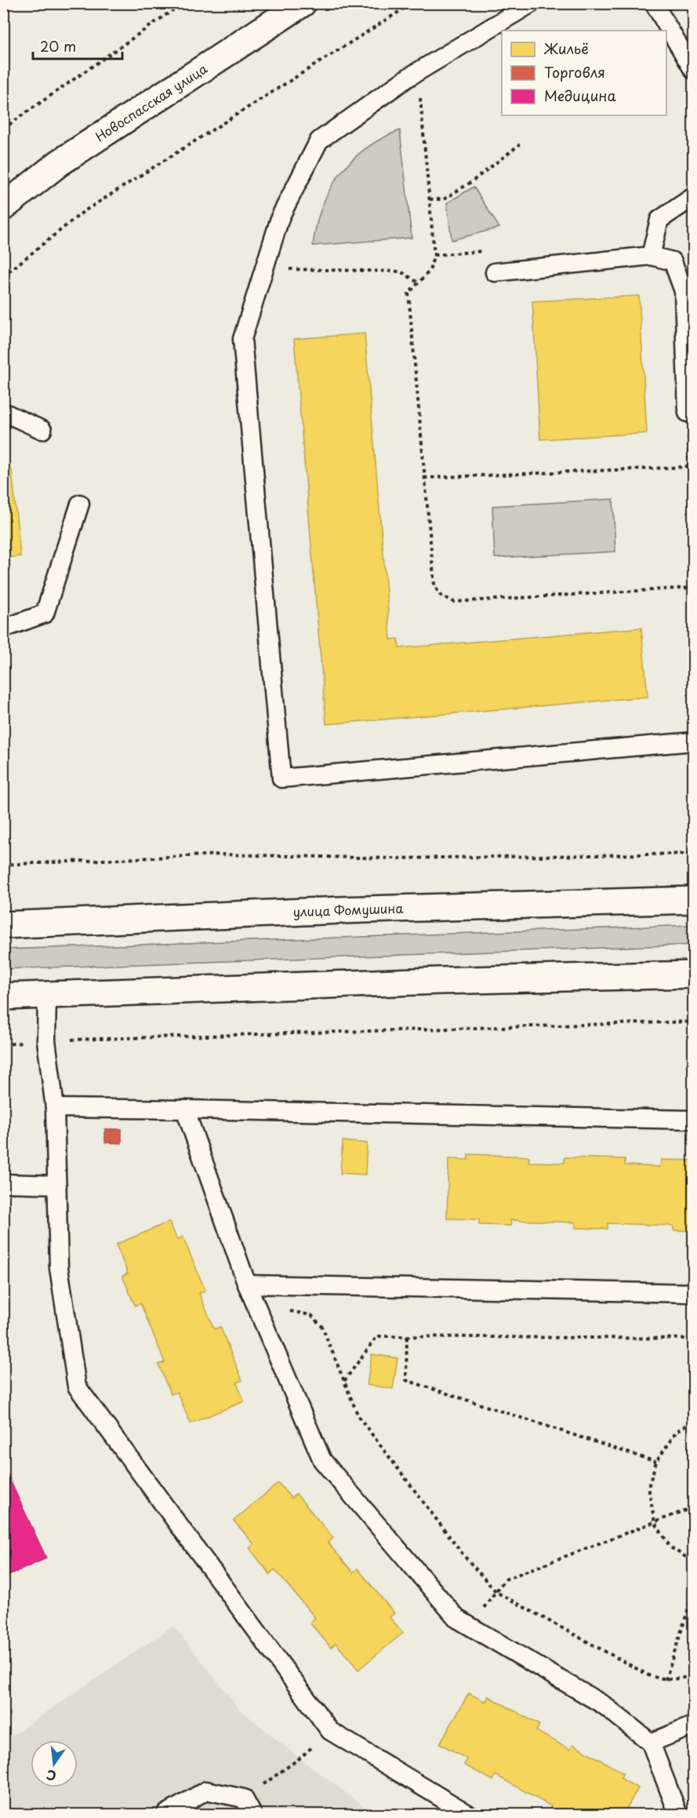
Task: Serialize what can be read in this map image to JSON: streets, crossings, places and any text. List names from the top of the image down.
{
  "streets": {
    "main road": ["Новоспасская улица", "улица Фомушина"]
  },
  "legend": ["Жильё", "Торговля", "Медицина"],
  "scale_bar": "20 m",
  "north": "bottom"
}
